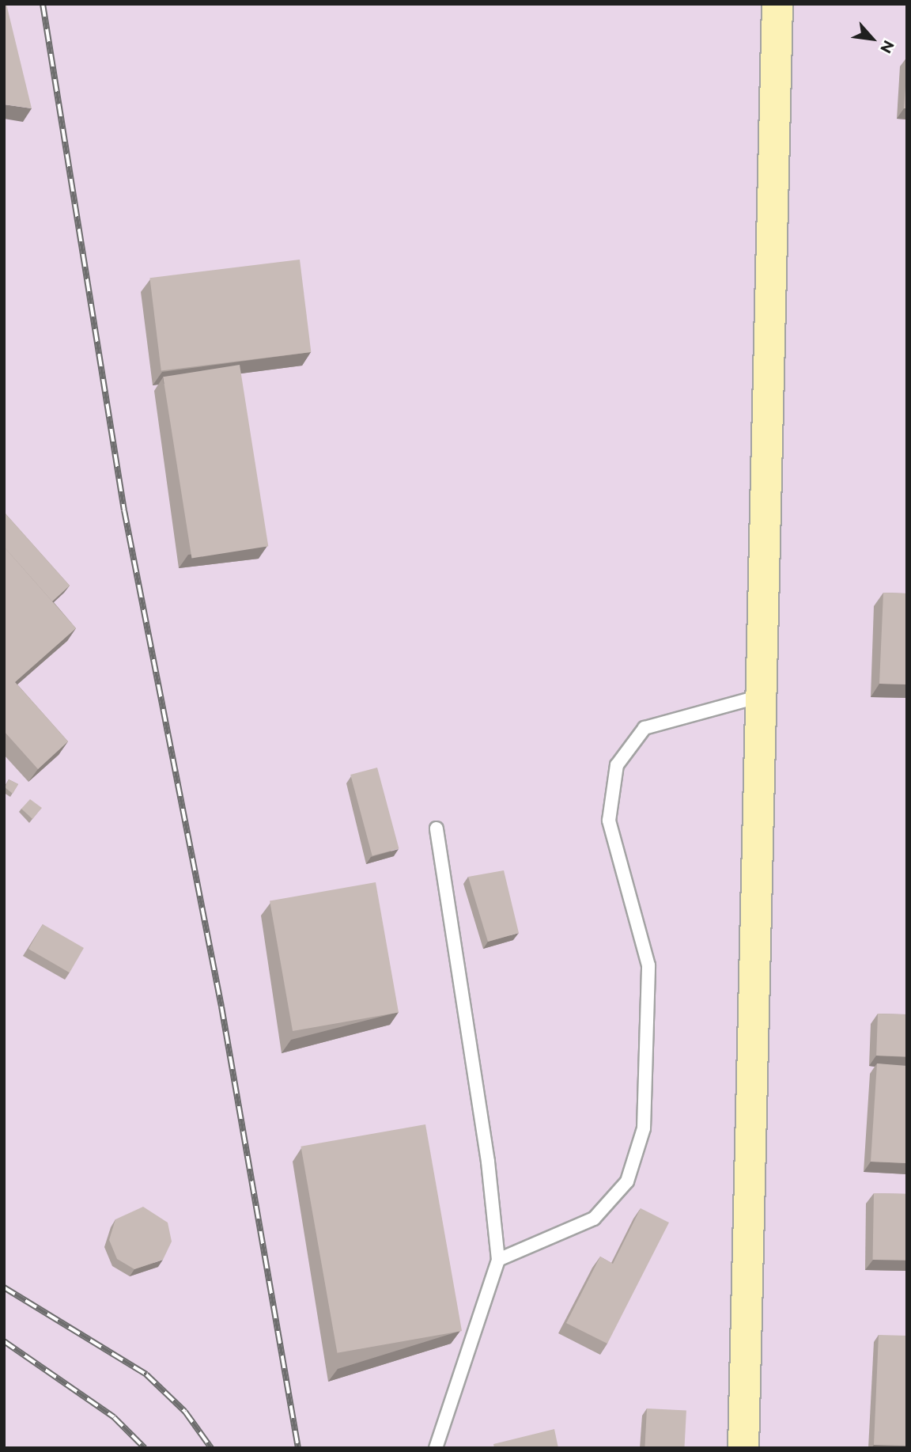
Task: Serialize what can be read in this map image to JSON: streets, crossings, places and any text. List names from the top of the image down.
{
  "north": "bottom right"
}
